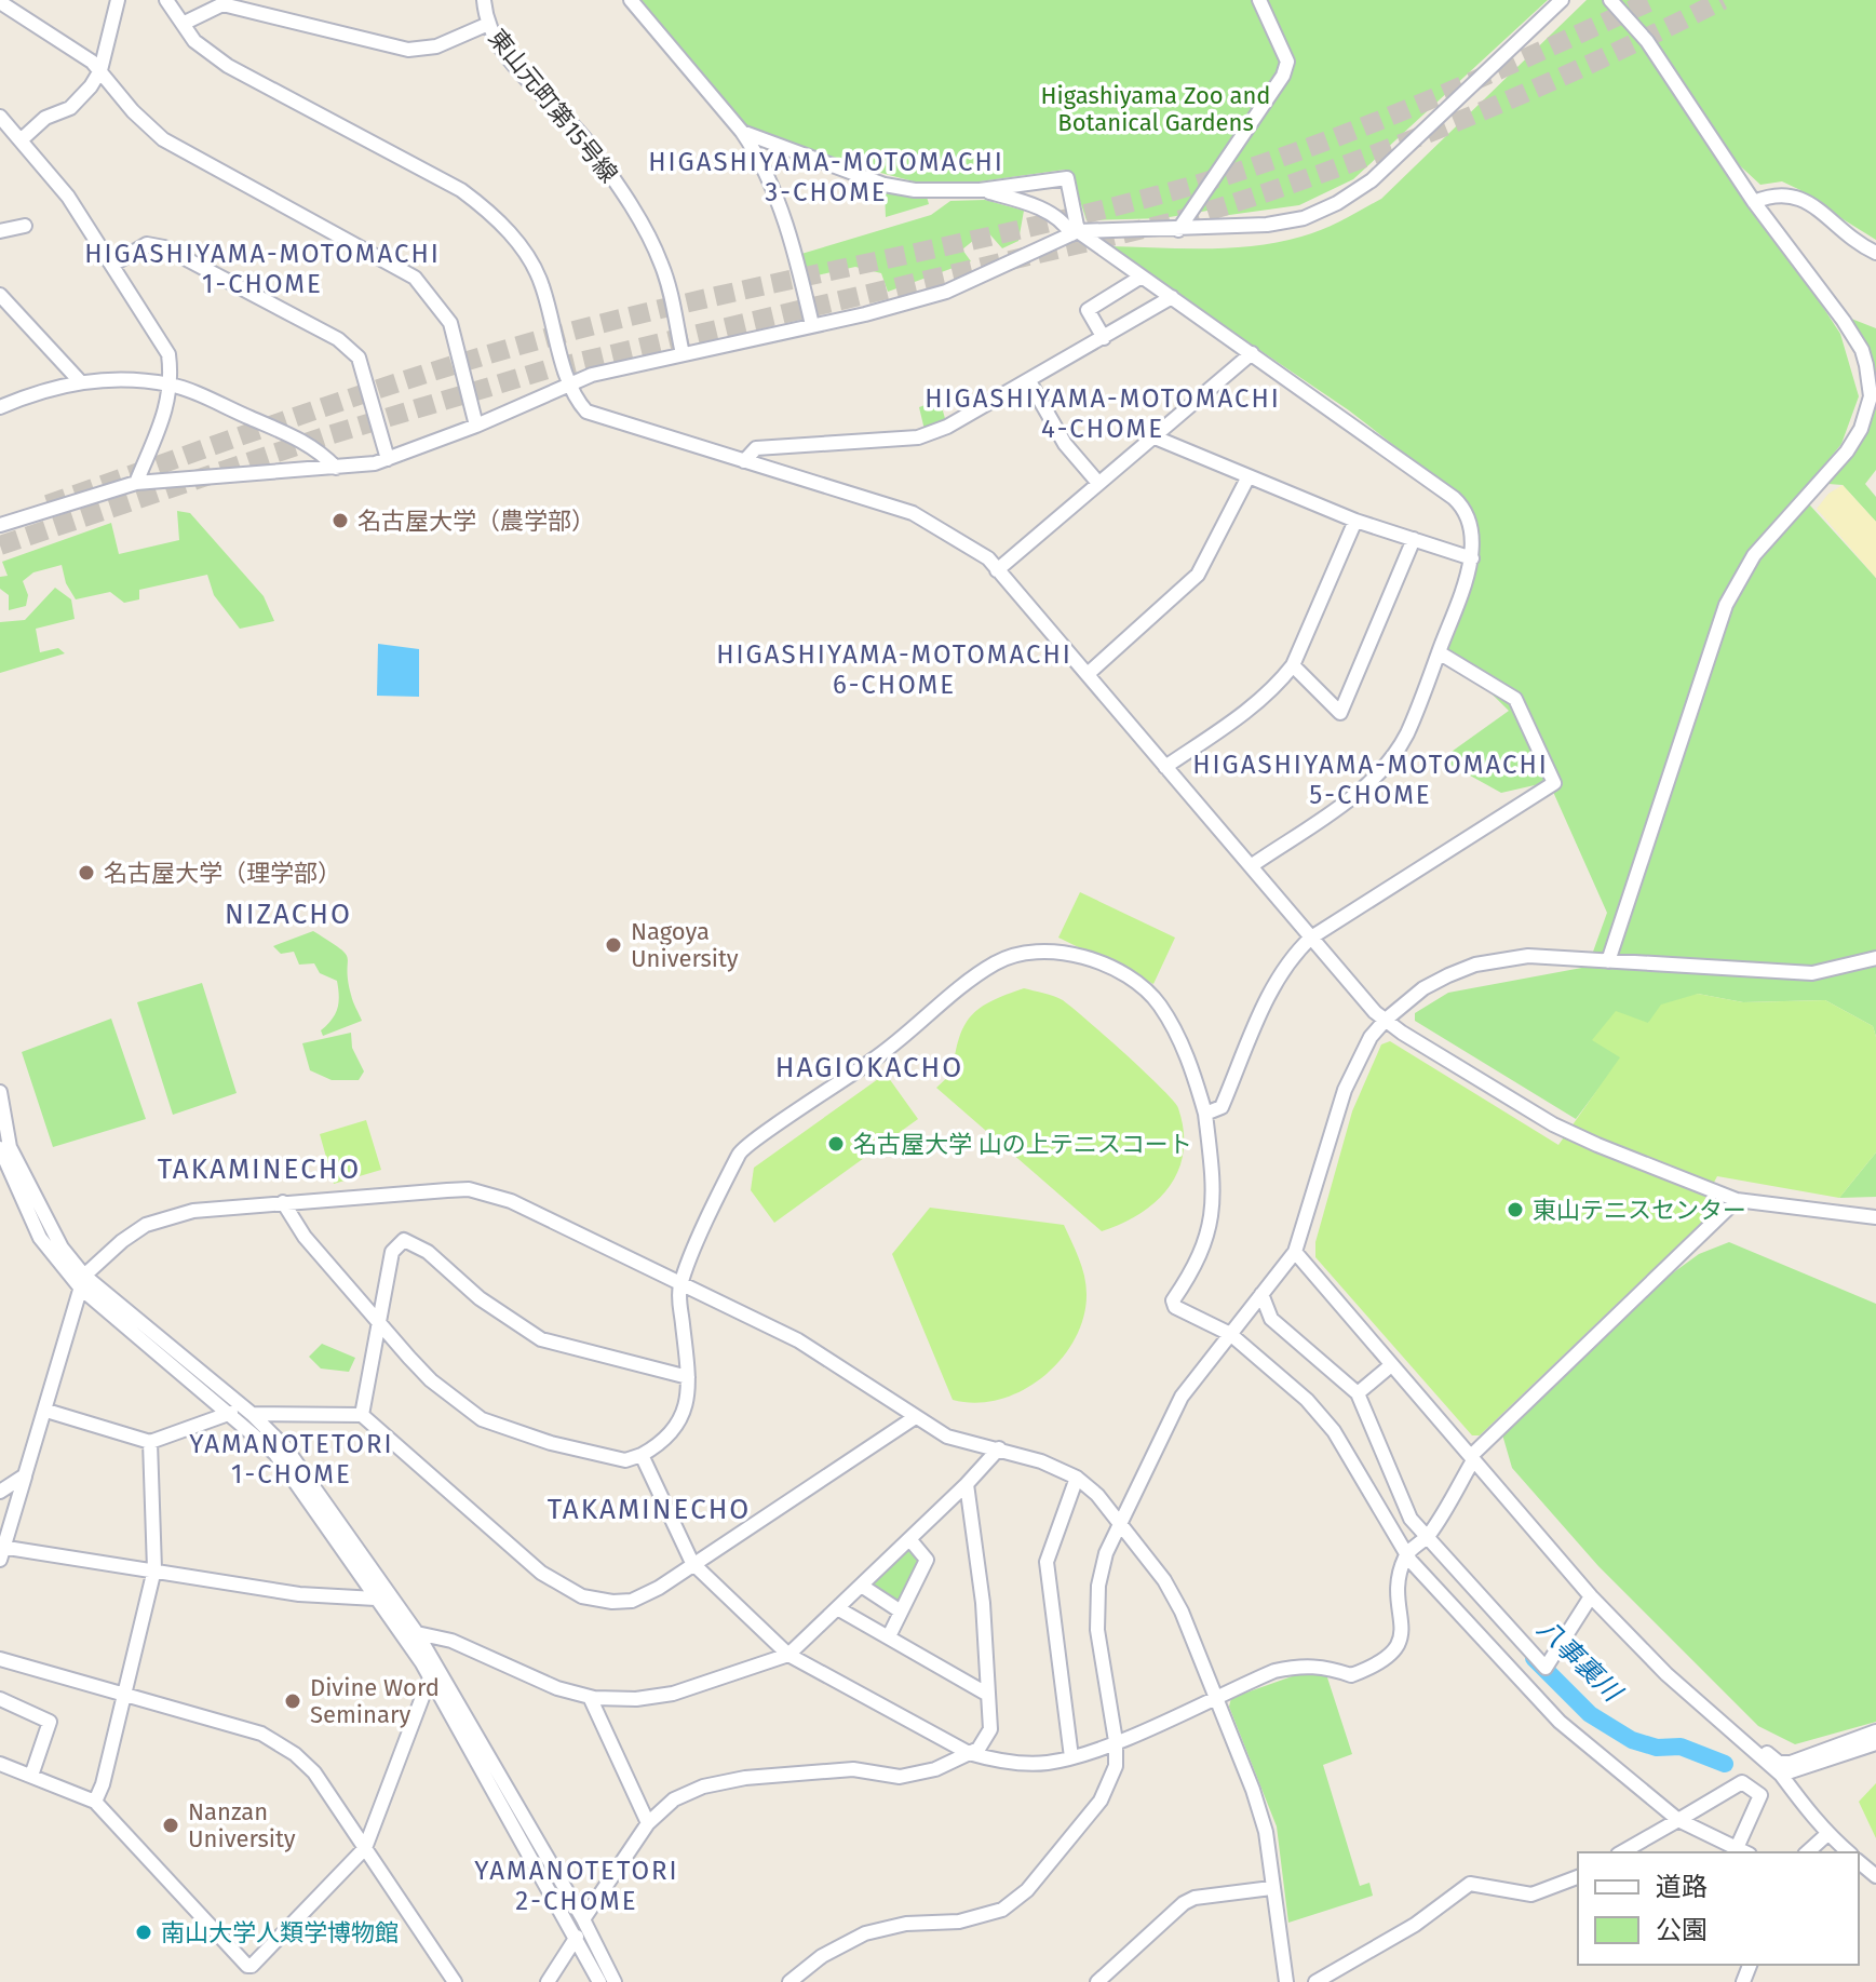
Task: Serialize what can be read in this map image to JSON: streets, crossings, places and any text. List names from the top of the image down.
{
  "streets": {
    "street": ["東山元町第15号線"]
  },
  "districts": [
    "HIGASHIYAMA-MOTOMACHI 3-CHOME",
    "HIGASHIYAMA-MOTOMACHI 1-CHOME",
    "HIGASHIYAMA-MOTOMACHI 4-CHOME",
    "HIGASHIYAMA-MOTOMACHI 6-CHOME",
    "HIGASHIYAMA-MOTOMACHI 5-CHOME",
    "NIZACHO",
    "HAGIOKACHO",
    "TAKAMINECHO",
    "YAMANOTETORI 1-CHOME",
    "TAKAMINECHO",
    "YAMANOTETORI 2-CHOME"
  ],
  "water": ["八事裏川"],
  "parks": ["Higashiyama Zoo and Botanical Gardens"],
  "places": [
    "名古屋大学（農学部）",
    "名古屋大学（理学部）",
    "Nagoya University",
    "名古屋大学 山の上テニスコート",
    "東山テニスセンター",
    "Divine Word Seminary",
    "Nanzan University",
    "南山大学人類学博物館"
  ],
  "legend": ["道路", "公園"]
}
